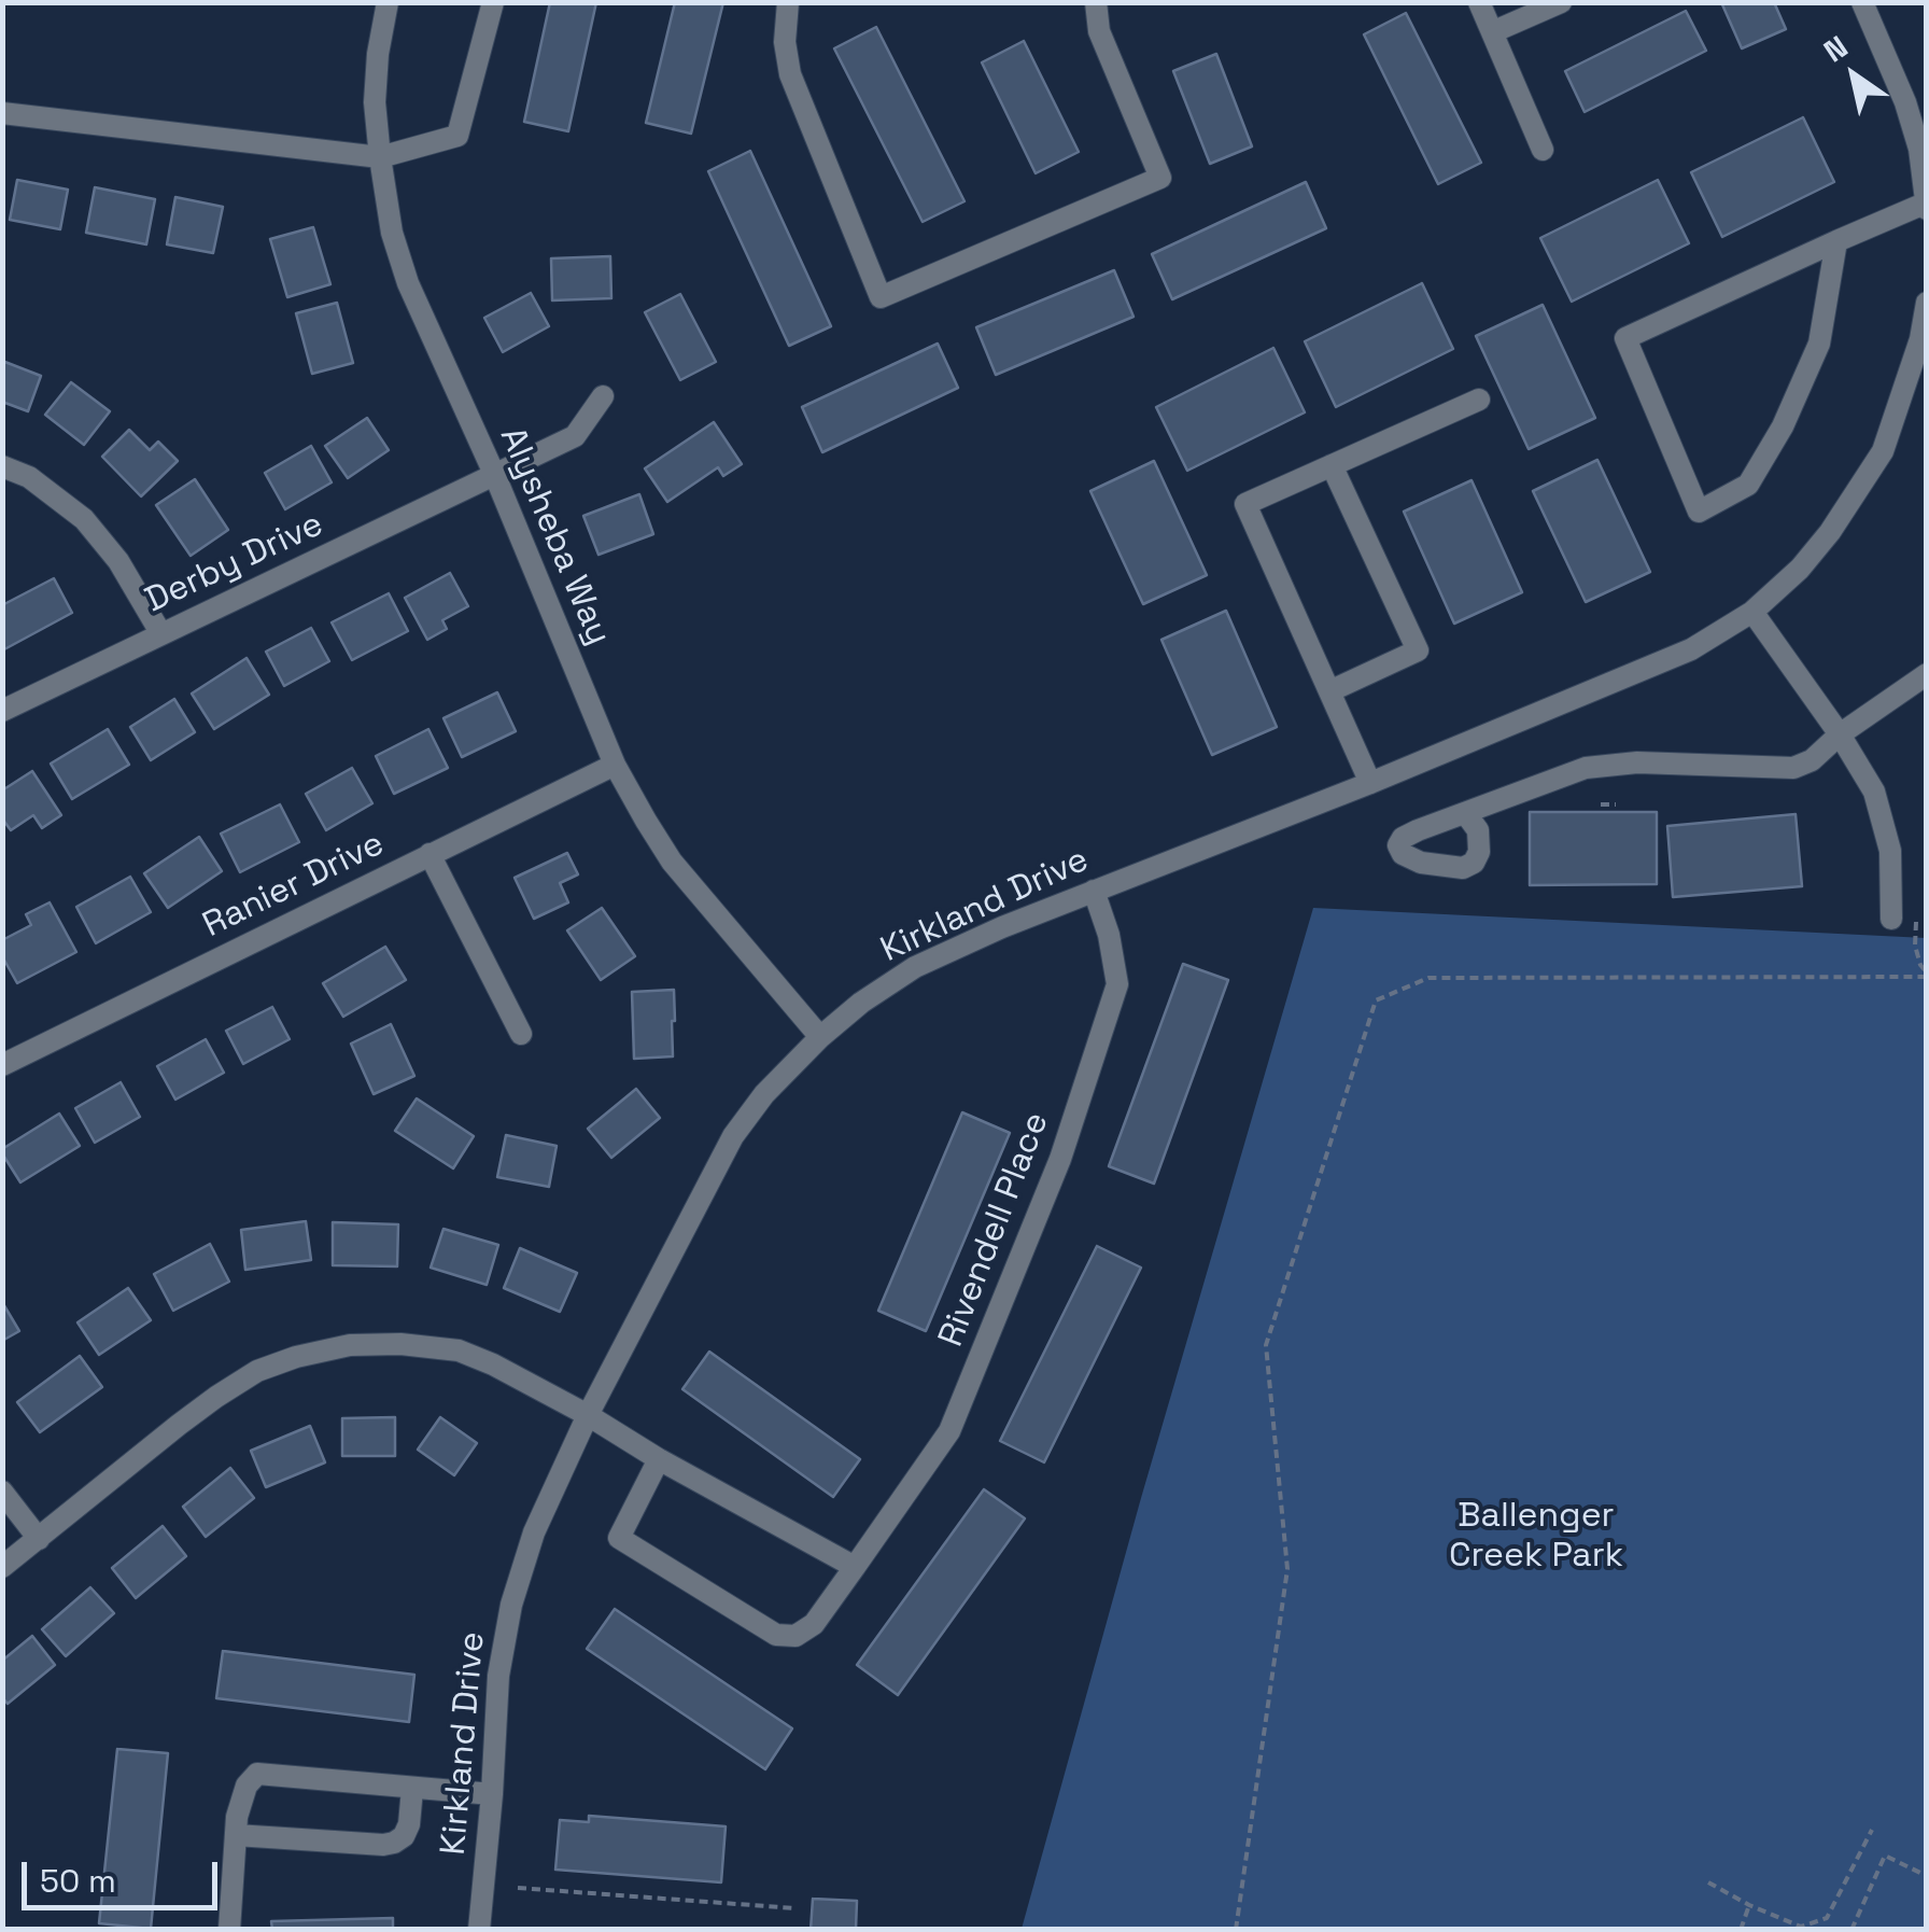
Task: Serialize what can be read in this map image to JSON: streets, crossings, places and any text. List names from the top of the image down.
{
  "streets": {
    "street": [
      "Alysheba Way",
      "Derby Drive",
      "Ranier Drive",
      "Kirkland Drive",
      "Rivendell Place"
    ]
  },
  "crossings": [
    ["Alysheba Way", "Derby Drive"],
    ["Alysheba Way", "Ranier Drive"],
    ["Alysheba Way", "Kirkland Drive"],
    ["Kirkland Drive", "Rivendell Place"]
  ],
  "parks": ["Ballenger Creek Park"],
  "scale_bar": "50 m",
  "north": "top left"
}
